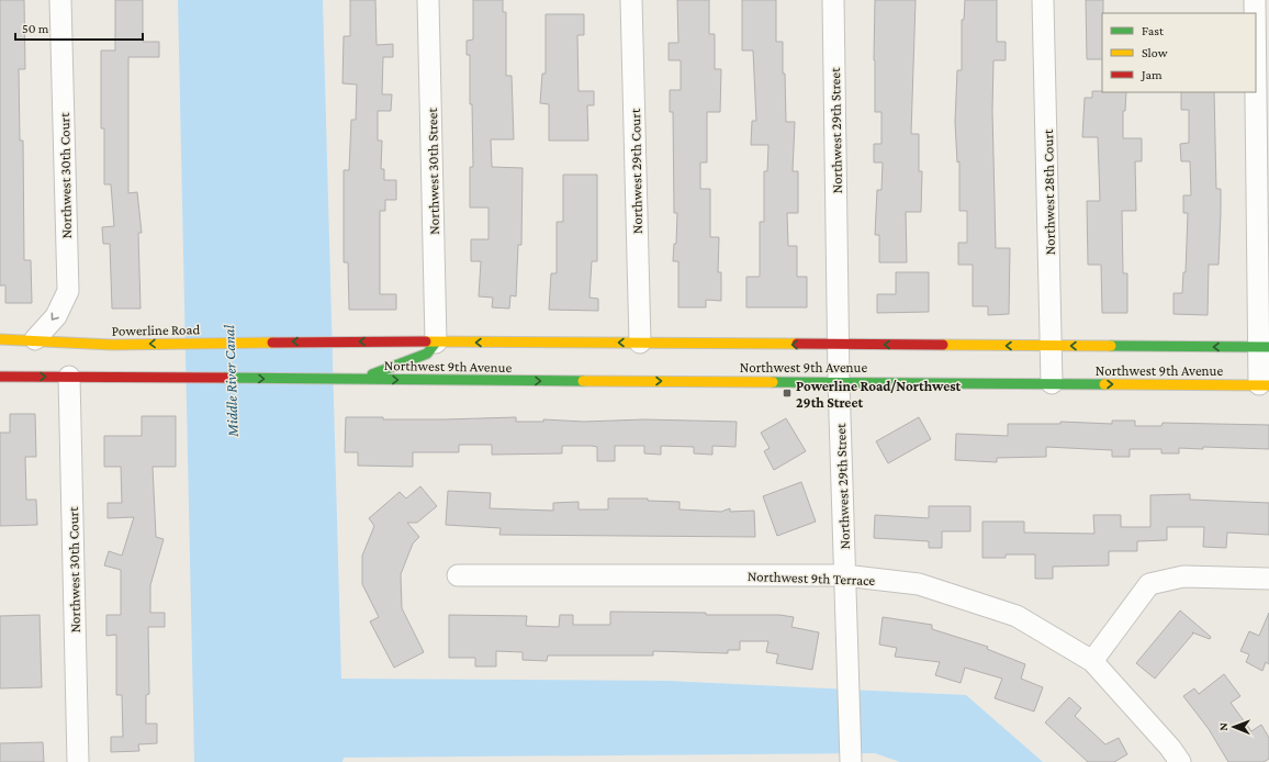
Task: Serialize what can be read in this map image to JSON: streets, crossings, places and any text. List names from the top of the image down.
{
  "streets": {
    "main road": ["Powerline Road", "Northwest 9th Avenue"],
    "street": [
      "Northwest 29th Street",
      "Northwest 30th Street",
      "Northwest 29th Court",
      "Northwest 30th Court",
      "Northwest 28th Court",
      "Northwest 9th Terrace"
    ]
  },
  "crossings": [
    ["Northwest 29th Street", "Northwest 9th Avenue"],
    ["Northwest 29th Street", "Northwest 9th Terrace"],
    ["Northwest 30th Street", "Northwest 9th Avenue"],
    ["Northwest 29th Court", "Northwest 9th Avenue"],
    ["Northwest 30th Court", "Powerline Road"],
    ["Northwest 30th Court", "Northwest 9th Avenue"],
    ["Northwest 28th Court", "Northwest 9th Avenue"],
    ["Powerline Road", "Northwest 9th Avenue"]
  ],
  "one_way": ["Northwest 30th Court", "Powerline Road"],
  "water": ["Middle River Canal"],
  "places": {
    "transit": ["Powerline Road/Northwest 29th Street"]
  },
  "legend": ["Fast", "Slow", "Jam"],
  "scale_bar": "50 m",
  "north": "left"
}
